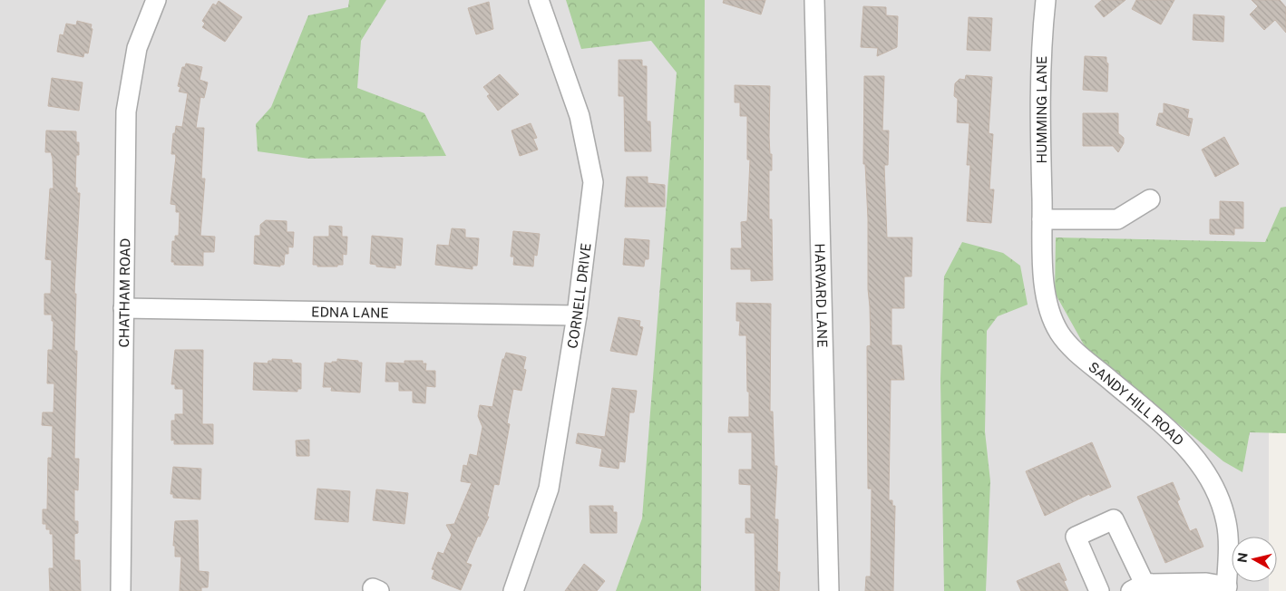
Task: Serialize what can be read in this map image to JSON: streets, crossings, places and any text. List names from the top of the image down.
{
  "streets": {
    "street": [
      "HUMMING LANE",
      "CHATHAM ROAD",
      "CORNELL DRIVE",
      "HARVARD LANE",
      "EDNA LANE",
      "SANDY HILL ROAD"
    ]
  },
  "crossings": [
    ["HUMMING LANE", "SANDY HILL ROAD"],
    ["CHATHAM ROAD", "EDNA LANE"],
    ["CORNELL DRIVE", "EDNA LANE"]
  ],
  "north": "left"
}
